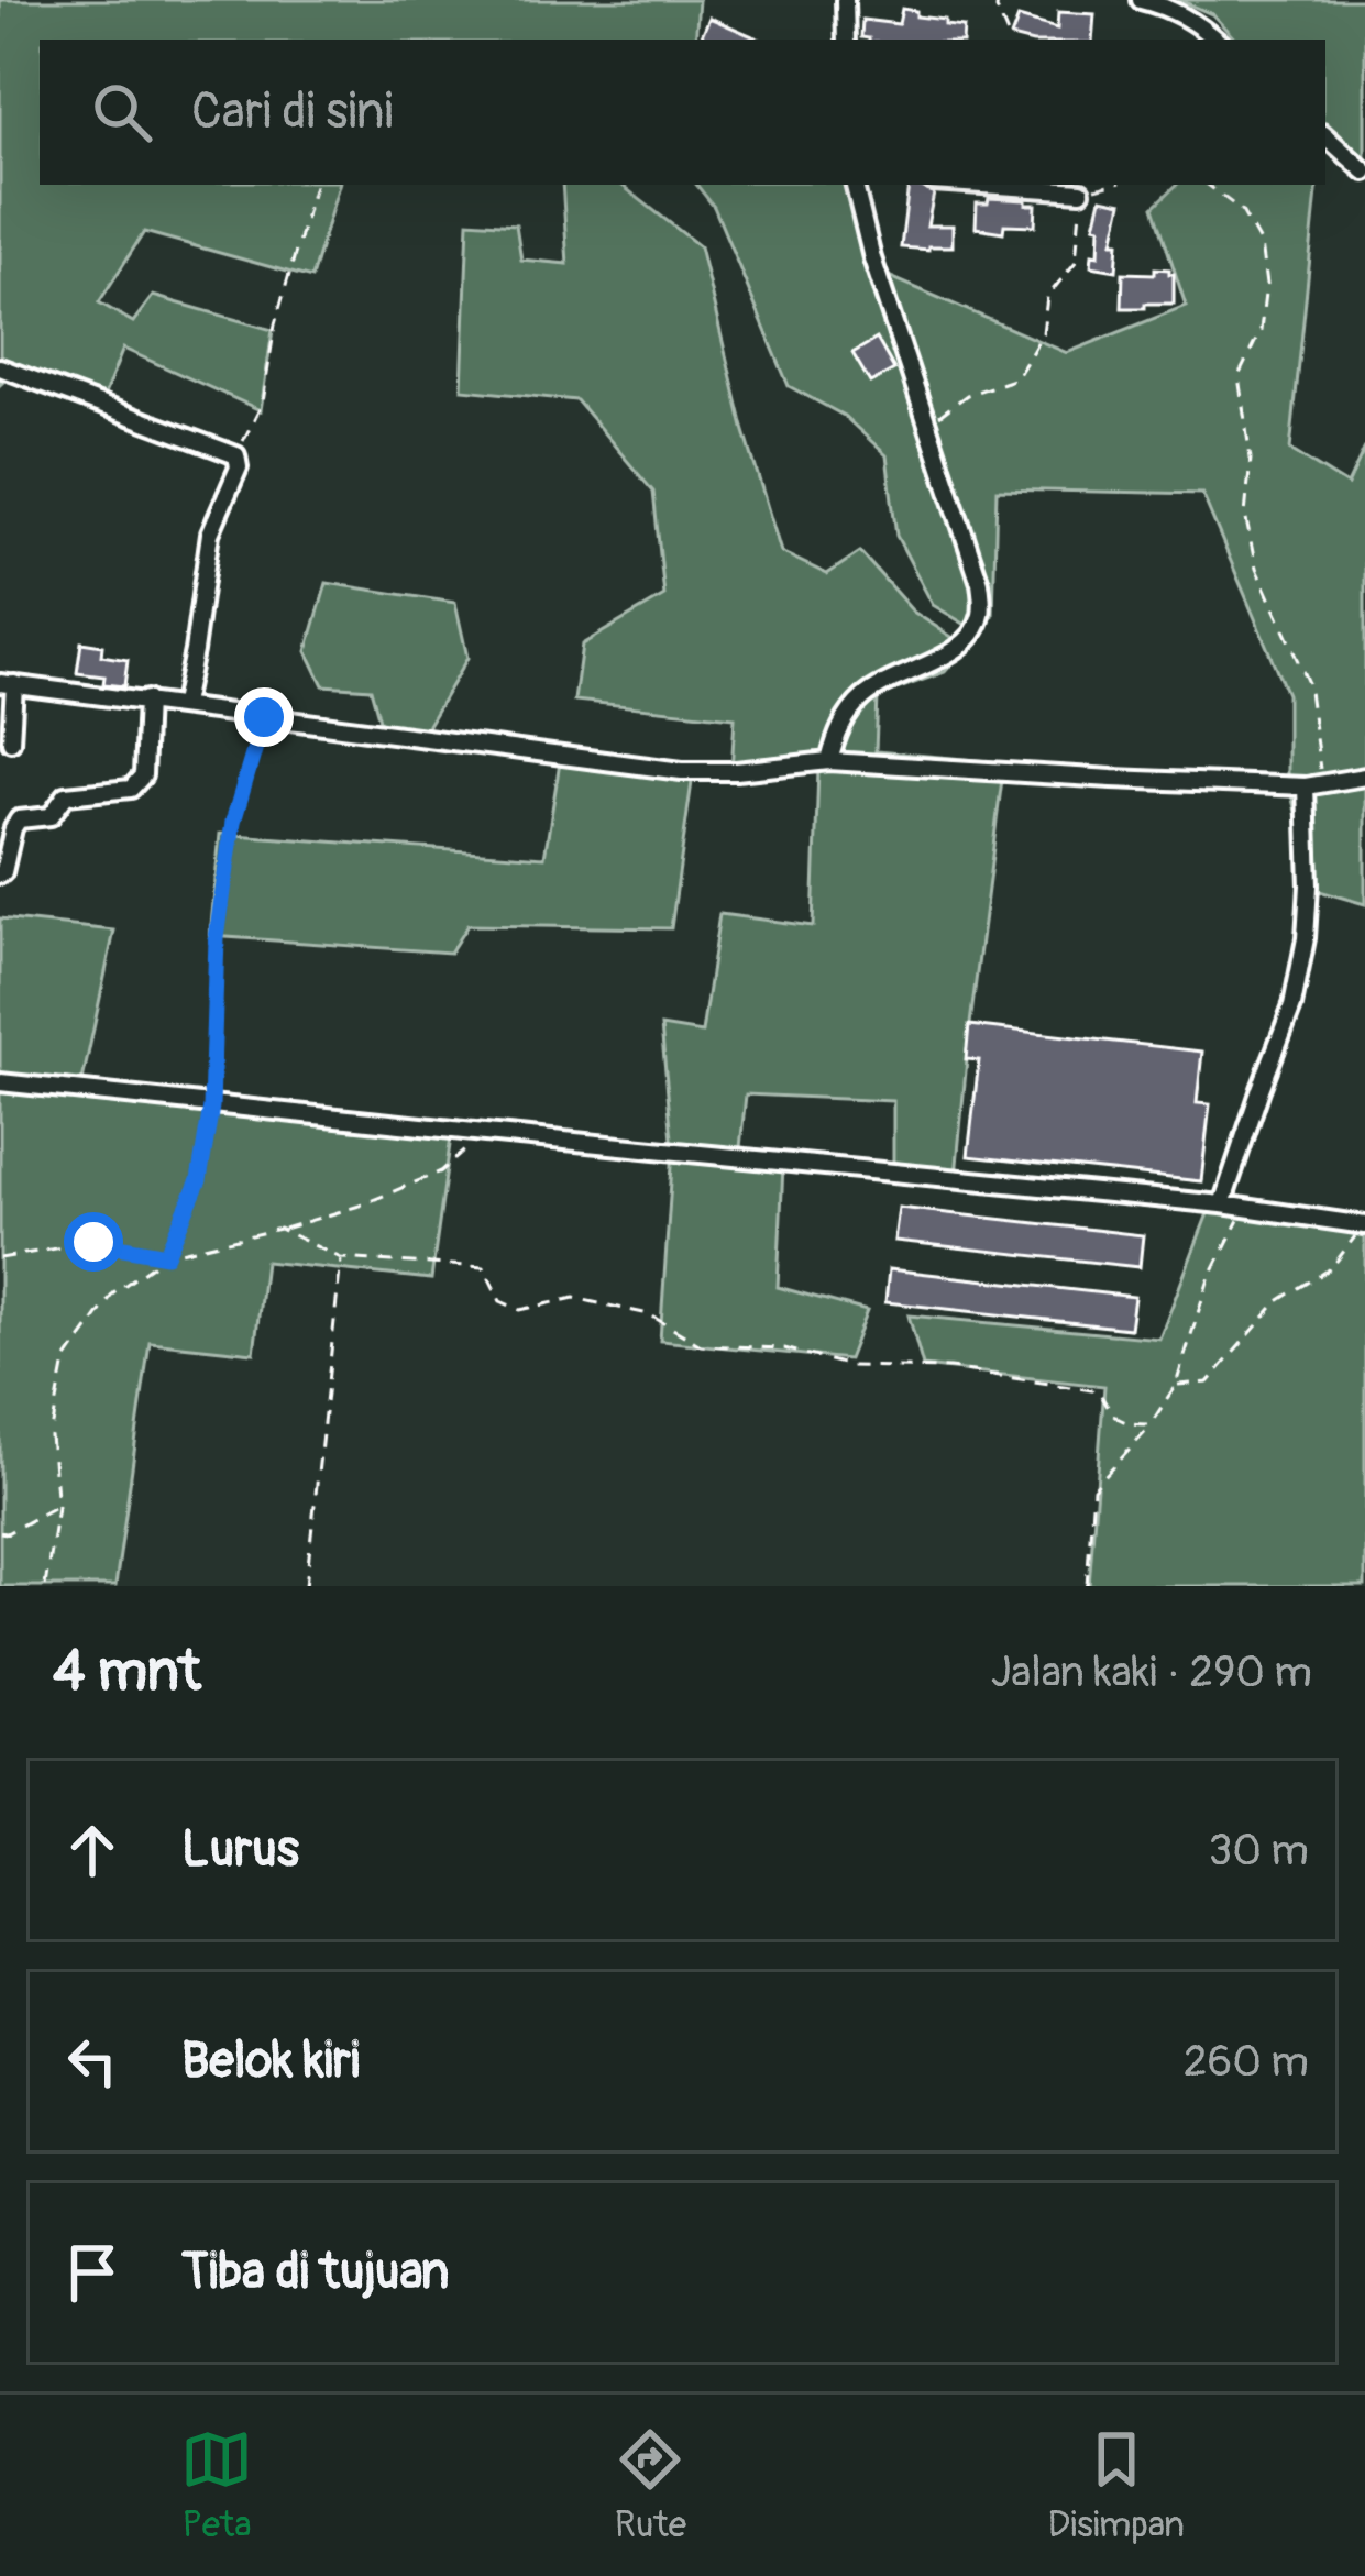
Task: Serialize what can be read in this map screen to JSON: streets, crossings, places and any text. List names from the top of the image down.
{
  "page": {
    "search": "Cari di sini",
    "heading": ["4 mnt", "Jalan kaki · 290 m"],
    "list": [
      ["Lurus", "30 m"],
      ["Belok kiri", "260 m"],
      "Tiba di tujuan"
    ],
    "nav": ["Peta", "Rute", "Disimpan"]
  }
}
